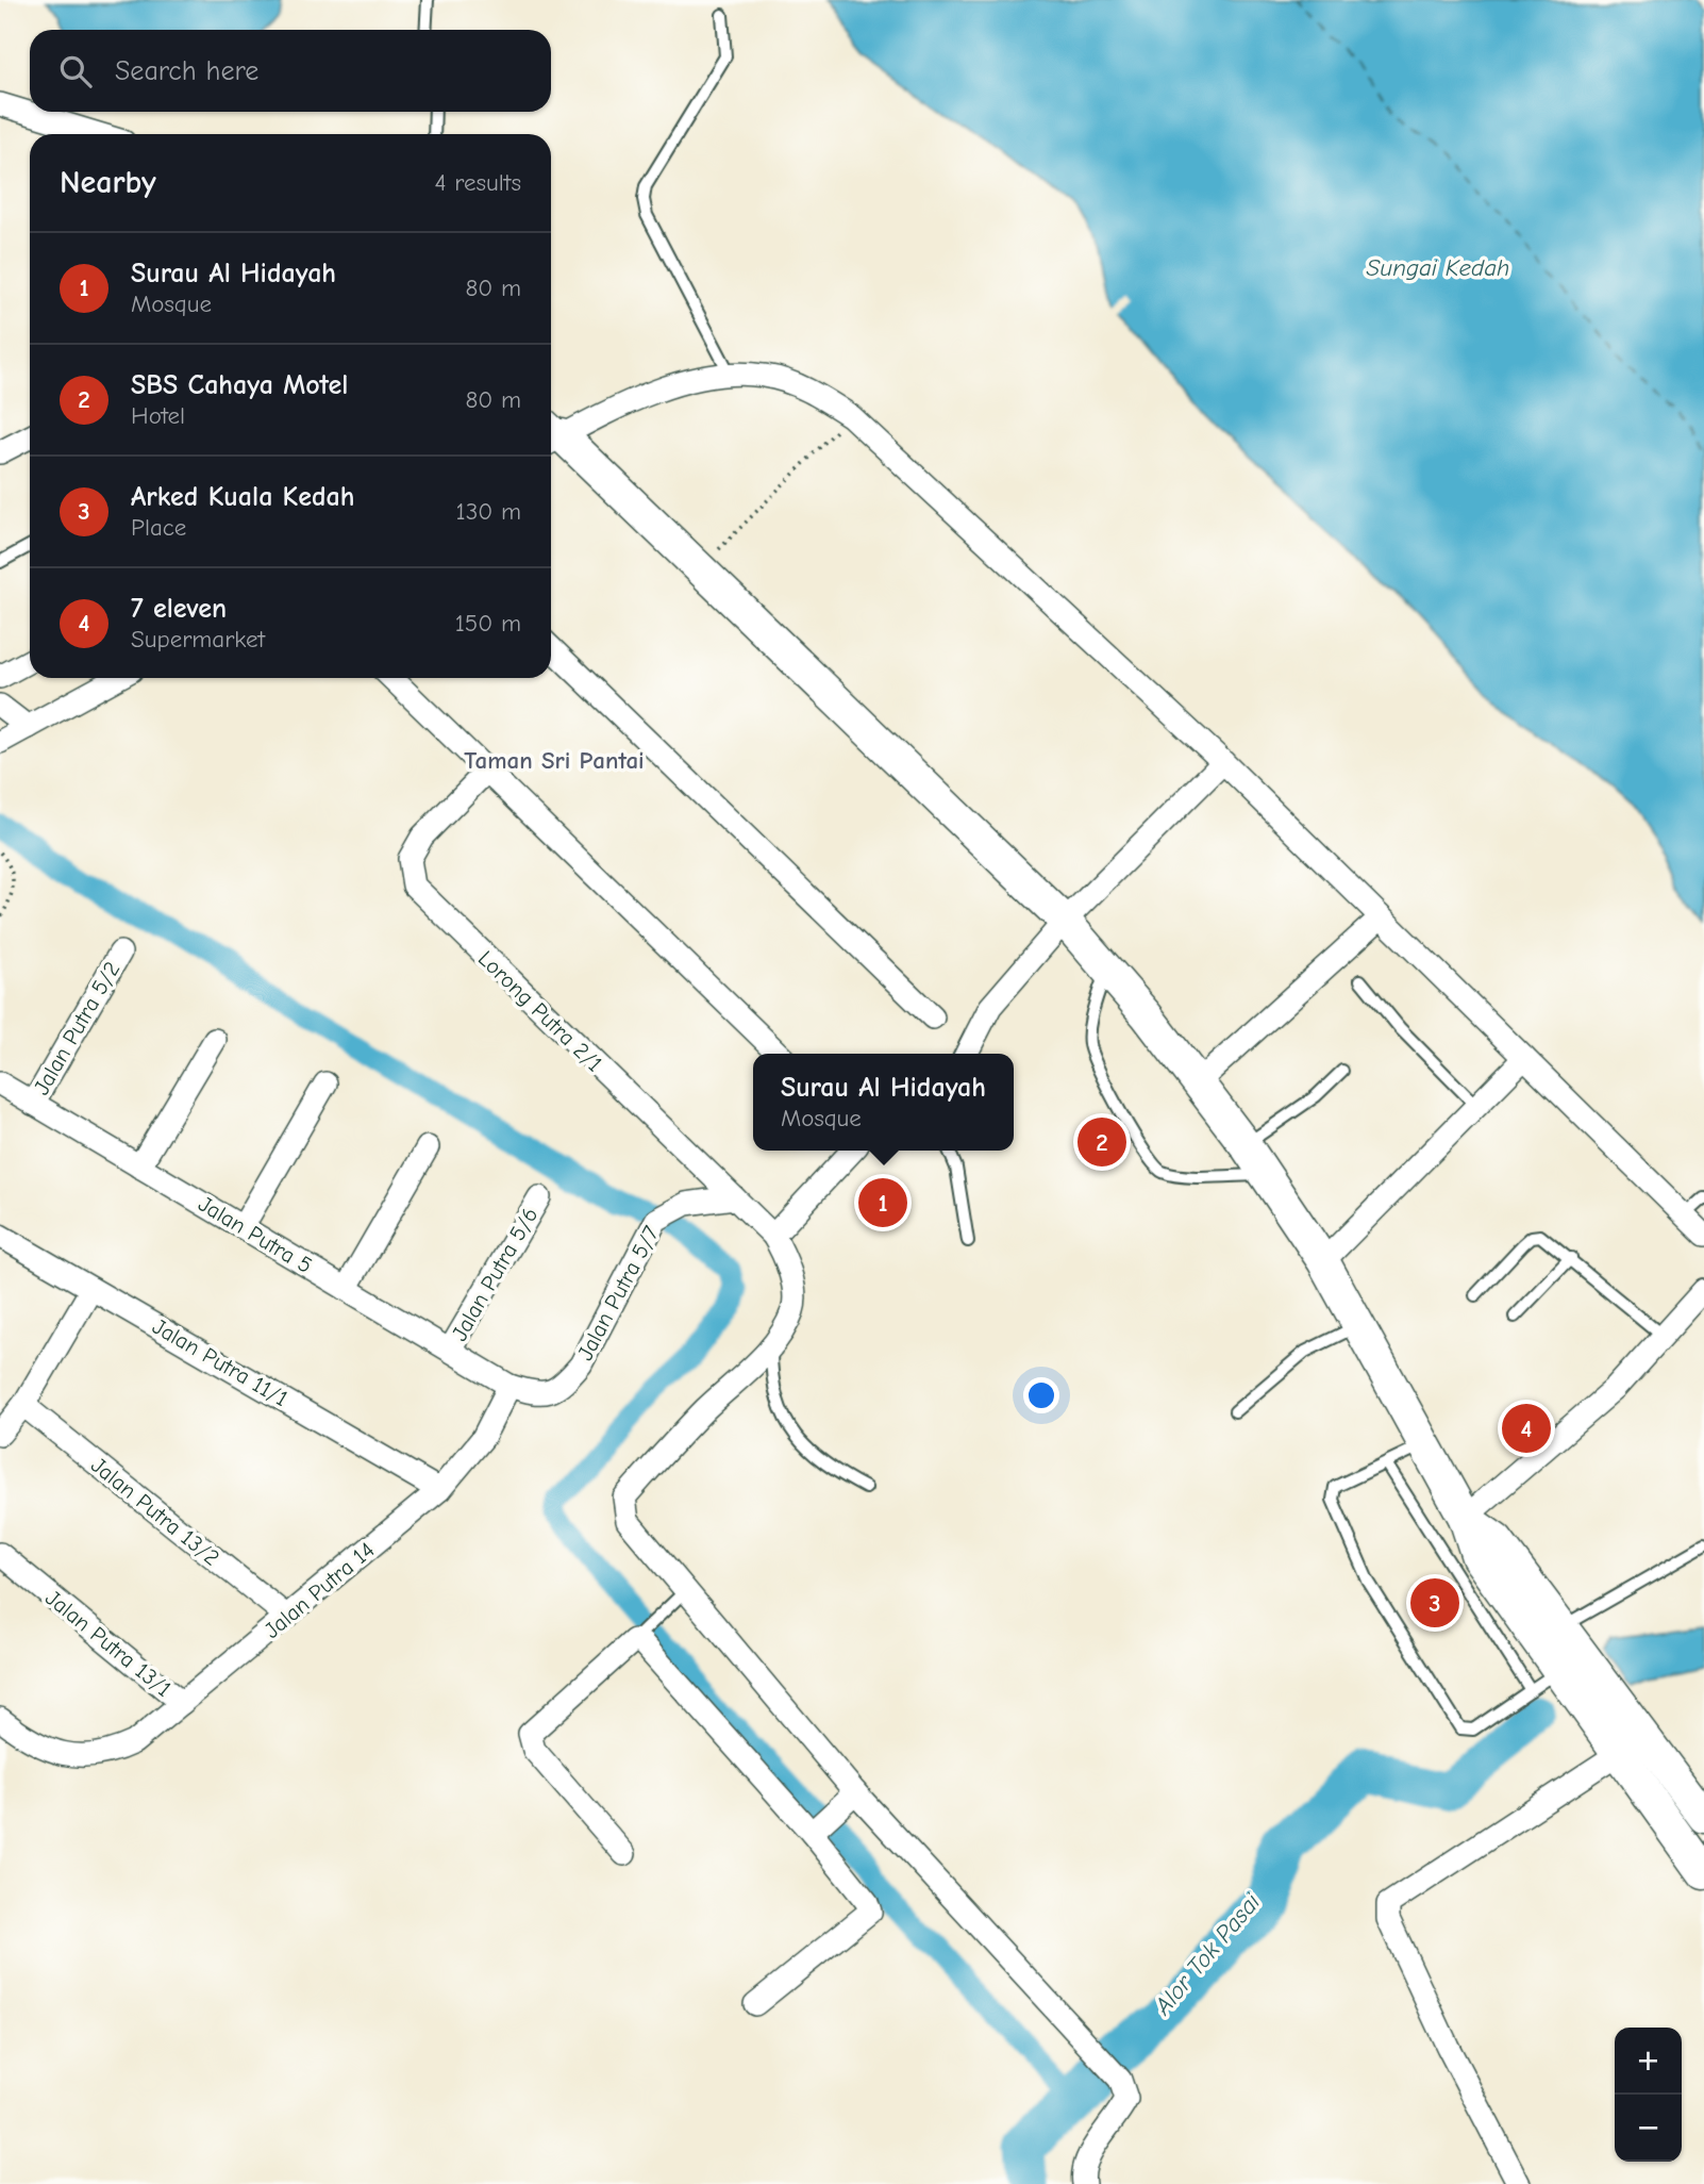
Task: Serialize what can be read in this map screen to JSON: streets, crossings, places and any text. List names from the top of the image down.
{
  "streets": {
    "street": [
      "Lorong Putra 2/1",
      "Jalan Putra 5/2",
      "Jalan Putra 5",
      "Jalan Putra 5/6",
      "Jalan Putra 5/7",
      "Jalan Putra 11/1",
      "Jalan Putra 13/2",
      "Jalan Putra 14",
      "Jalan Putra 13/1"
    ]
  },
  "crossings": [
    ["Lorong Putra 2/1", "Jalan Putra 5/7"],
    ["Jalan Putra 5/2", "Jalan Putra 5"],
    ["Jalan Putra 5", "Jalan Putra 5/6"],
    ["Jalan Putra 5", "Jalan Putra 5/7"],
    ["Jalan Putra 5", "Jalan Putra 14"],
    ["Jalan Putra 5/7", "Jalan Putra 14"],
    ["Jalan Putra 11/1", "Jalan Putra 14"],
    ["Jalan Putra 13/2", "Jalan Putra 14"],
    ["Jalan Putra 14", "Jalan Putra 13/1"]
  ],
  "districts": ["Taman Sri Pantai"],
  "water": ["Sungai Kedah", "Alor Tok Pasai"],
  "page": {
    "search": "Search here",
    "heading": ["Nearby", "4 results"],
    "list": [
      {
        "mark": "1",
        "name": "Surau Al Hidayah",
        "note": "Mosque",
        "value": "80 m"
      },
      {
        "mark": "2",
        "name": "SBS Cahaya Motel",
        "note": "Hotel",
        "value": "80 m"
      },
      {
        "mark": "3",
        "name": "Arked Kuala Kedah",
        "note": "Place",
        "value": "130 m"
      },
      {
        "mark": "4",
        "name": "7 eleven",
        "note": "Supermarket",
        "value": "150 m"
      }
    ],
    "popup": ["Surau Al Hidayah", "Mosque"],
    "pins": [
      "2",
      "1",
      "4",
      "3"
    ],
    "map_buttons": ["+", "−"]
  }
}
